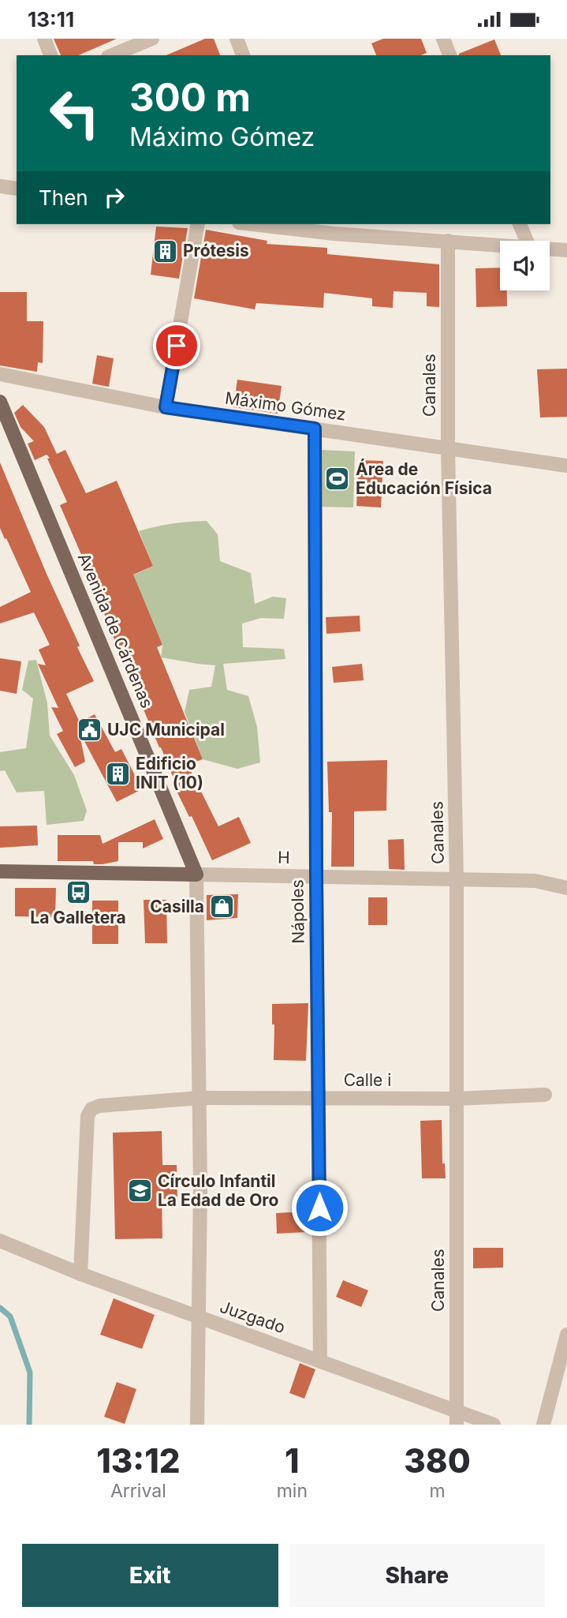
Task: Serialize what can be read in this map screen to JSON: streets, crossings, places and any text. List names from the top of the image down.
{
  "streets": {
    "main road": ["Avenida de Cárdenas", "H"],
    "street": [
      "Canales",
      "Máximo Gómez",
      "Nápoles",
      "Calle i",
      "Juzgado"
    ]
  },
  "crossings": [
    ["Canales", "Máximo Gómez"],
    ["Canales", "H"],
    ["Canales", "Calle i"],
    ["Canales", "Juzgado"],
    ["Máximo Gómez", "Nápoles"],
    ["Avenida de Cárdenas", "H"],
    ["H", "Nápoles"],
    ["Nápoles", "Calle i"],
    ["Nápoles", "Juzgado"],
    ["Calle i", "Juzgado"]
  ],
  "places": {
    "building": ["Prótesis", "Edificio INIT (10)"],
    "sports": ["Área de Educación Física"],
    "public building": ["UJC Municipal"],
    "bus stop": ["La Galletera"],
    "shop": ["Casilla"],
    "school or university": ["Círculo Infantil La Edad de Oro"]
  },
  "page": {
    "status": "13:11",
    "turn": ["300 m", "Máximo Gómez"],
    "then": "Then",
    "eta": [
      "13:12",
      "Arrival",
      "1",
      "min",
      "380",
      "m"
    ],
    "buttons": ["Exit", "Share"]
  }
}
